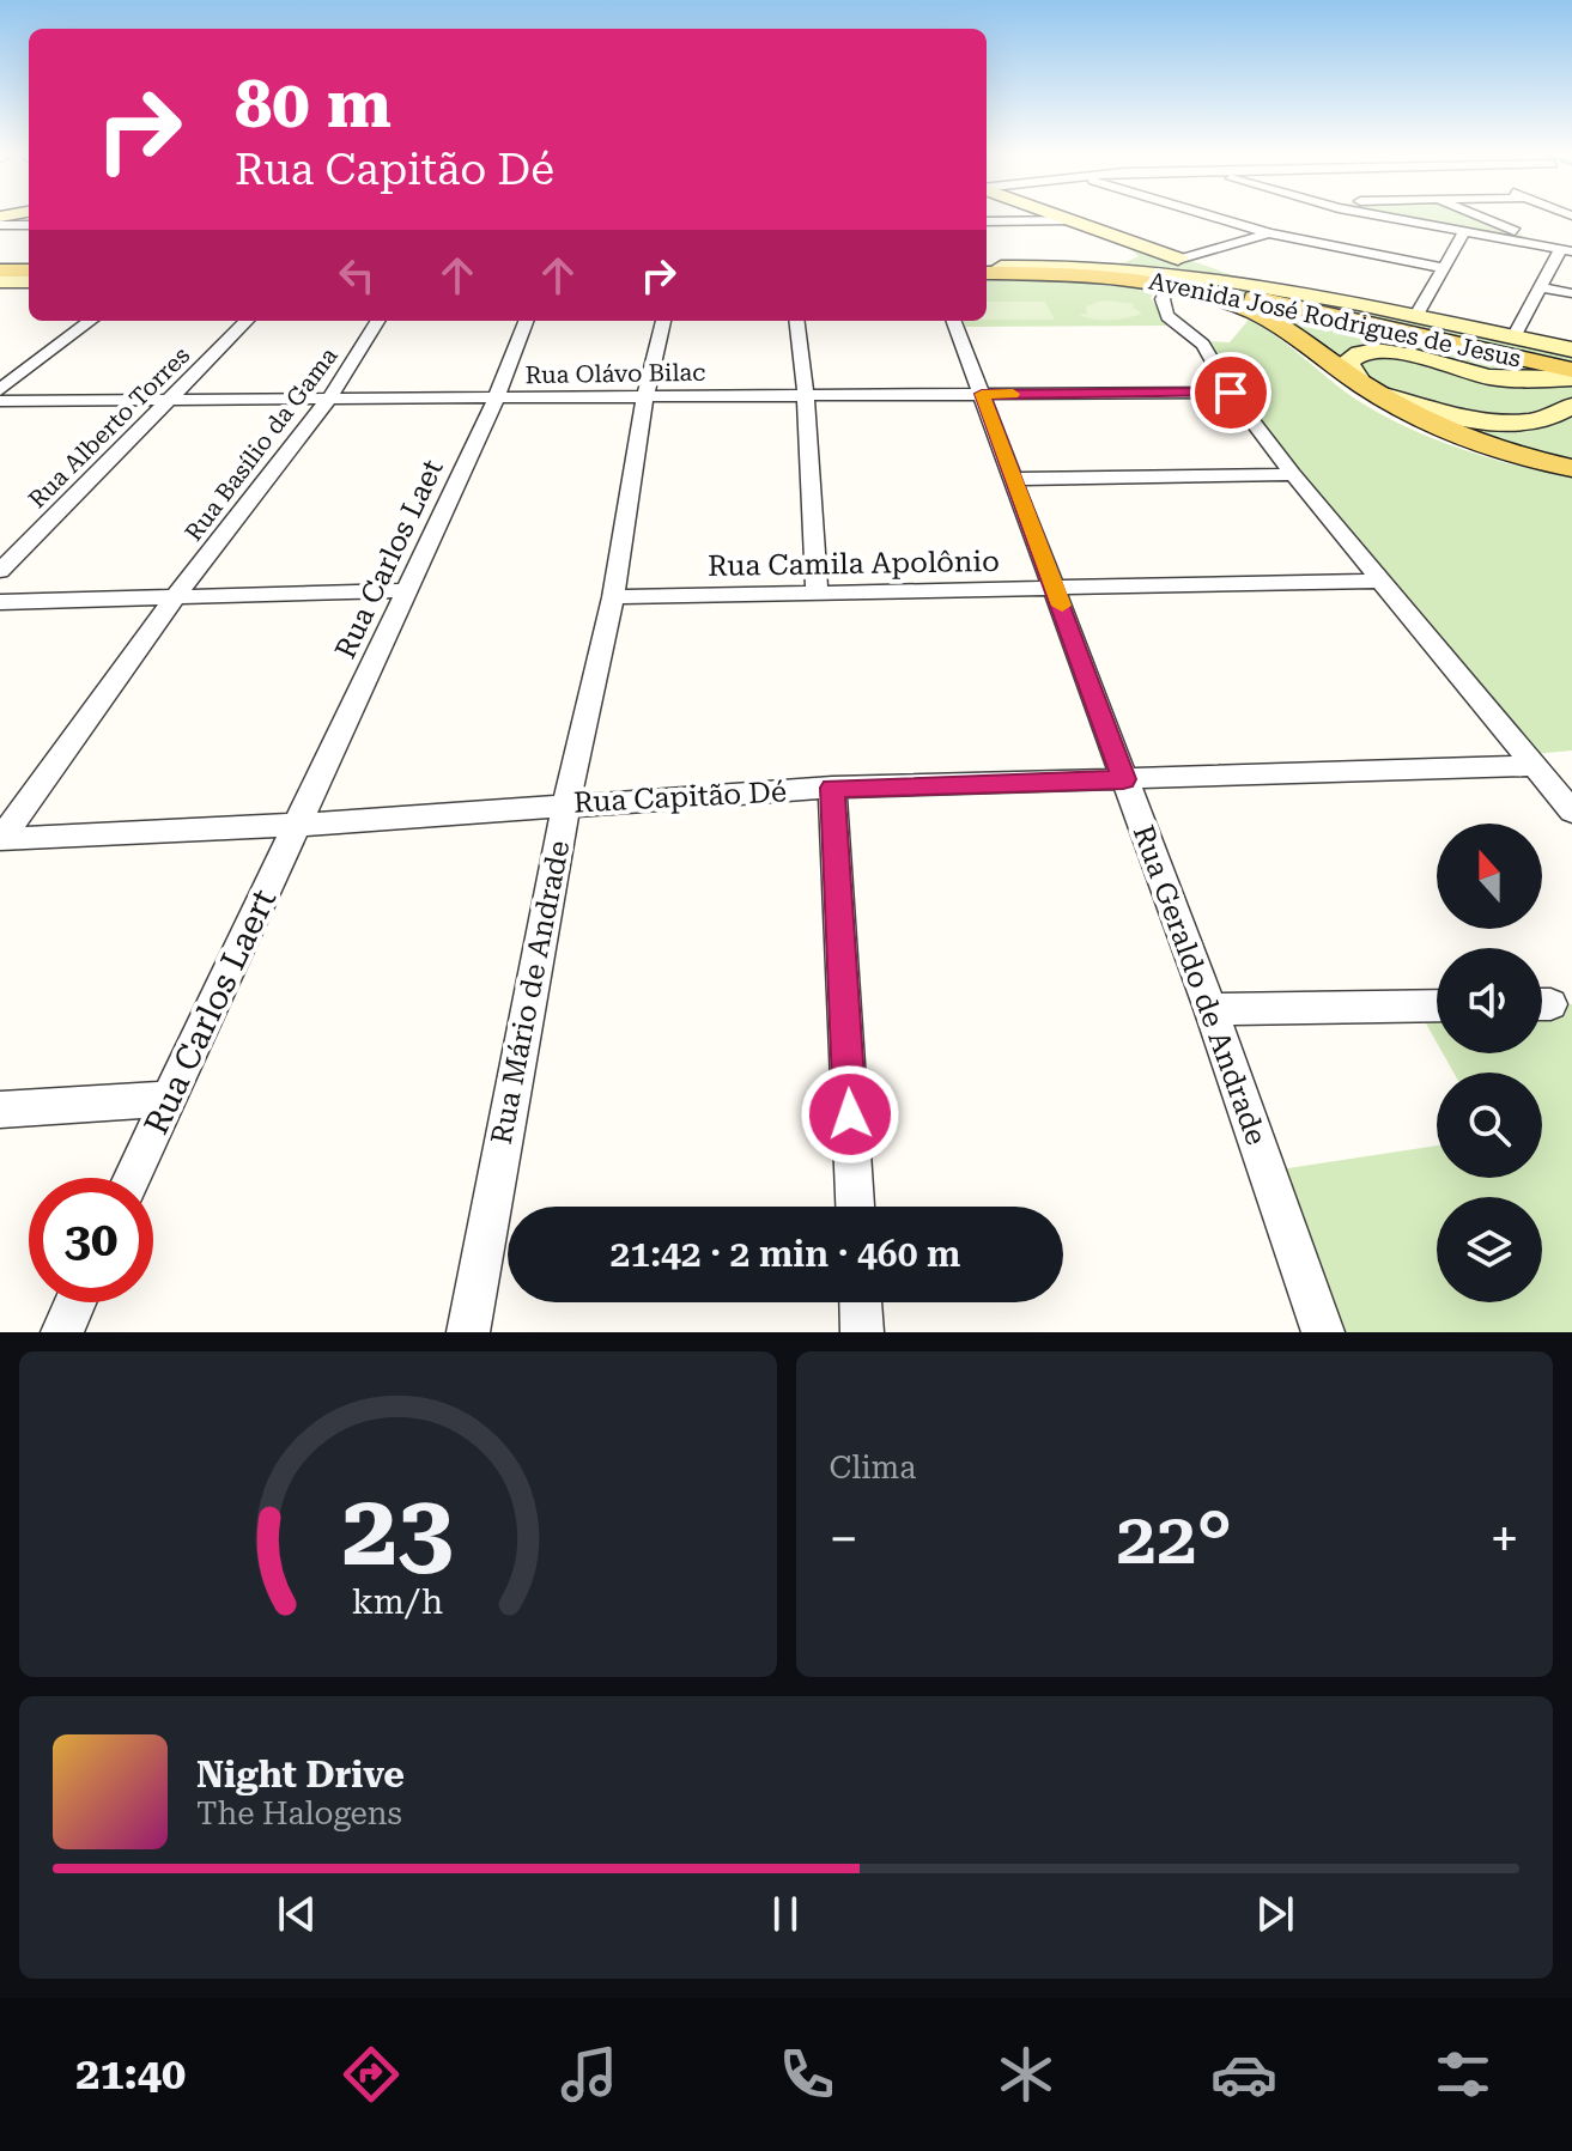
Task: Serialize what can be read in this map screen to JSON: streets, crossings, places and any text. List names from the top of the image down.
{
  "streets": {
    "main road": ["Avenida José Rodrigues de Jesus"],
    "street": [
      "Rua Olávo Bilac",
      "Rua Alberto Torres",
      "Rua Basílio da Gama",
      "Rua Carlos Laet",
      "Rua Camila Apolônio",
      "Rua Capitão Dé",
      "Rua Geraldo de Andrade",
      "Rua Mário de Andrade",
      "Rua Carlos Laert"
    ]
  },
  "crossings": [
    ["Rua Olávo Bilac", "Rua Alberto Torres"],
    ["Rua Olávo Bilac", "Rua Basílio da Gama"],
    ["Rua Olávo Bilac", "Rua Carlos Laet"],
    ["Rua Olávo Bilac", "Rua Geraldo de Andrade"],
    ["Rua Olávo Bilac", "Rua Mário de Andrade"],
    ["Rua Basílio da Gama", "Rua Capitão Dé"],
    ["Rua Carlos Laet", "Rua Capitão Dé"],
    ["Rua Carlos Laet", "Rua Carlos Laert"],
    ["Rua Camila Apolônio", "Rua Geraldo de Andrade"],
    ["Rua Camila Apolônio", "Rua Mário de Andrade"],
    ["Rua Capitão Dé", "Rua Geraldo de Andrade"],
    ["Rua Capitão Dé", "Rua Mário de Andrade"],
    ["Rua Capitão Dé", "Rua Carlos Laert"]
  ],
  "north": "top",
  "page": {
    "turn": ["80 m", "Rua Capitão Dé"],
    "limit": "30",
    "trip": "21:42 · 2 min · 460 m",
    "tile": "Clima",
    "heat": ["−", "22°", "+"],
    "song": ["Night Drive", "The Halogens"],
    "tabs": "21:40",
    "gauge": ["23", "km/h"]
  }
}
